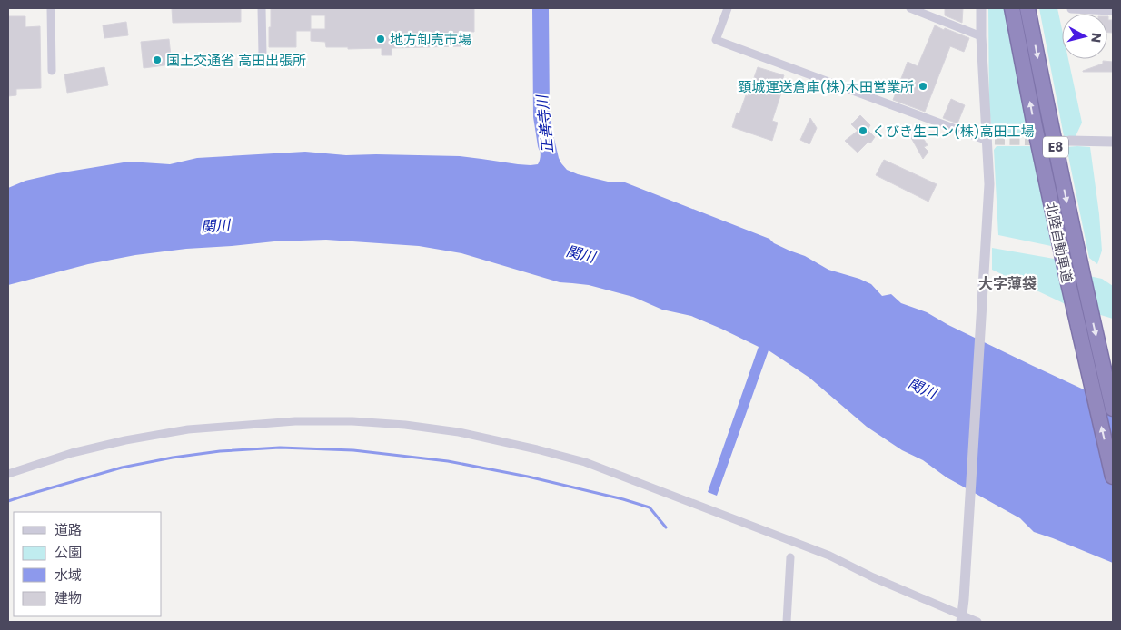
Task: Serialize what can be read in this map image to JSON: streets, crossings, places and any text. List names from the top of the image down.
{
  "streets": {
    "highway": ["E8", "北陸自動車道"]
  },
  "districts": ["大字薄袋"],
  "water": ["正善寺川", "関川"],
  "places": [
    "地方卸売市場",
    "国土交通省 高田出張所",
    "頚城運送倉庫(株)木田営業所",
    "くびき生コン(株)高田工場"
  ],
  "legend": [
    "道路",
    "公園",
    "水域",
    "建物"
  ],
  "north": "right"
}
